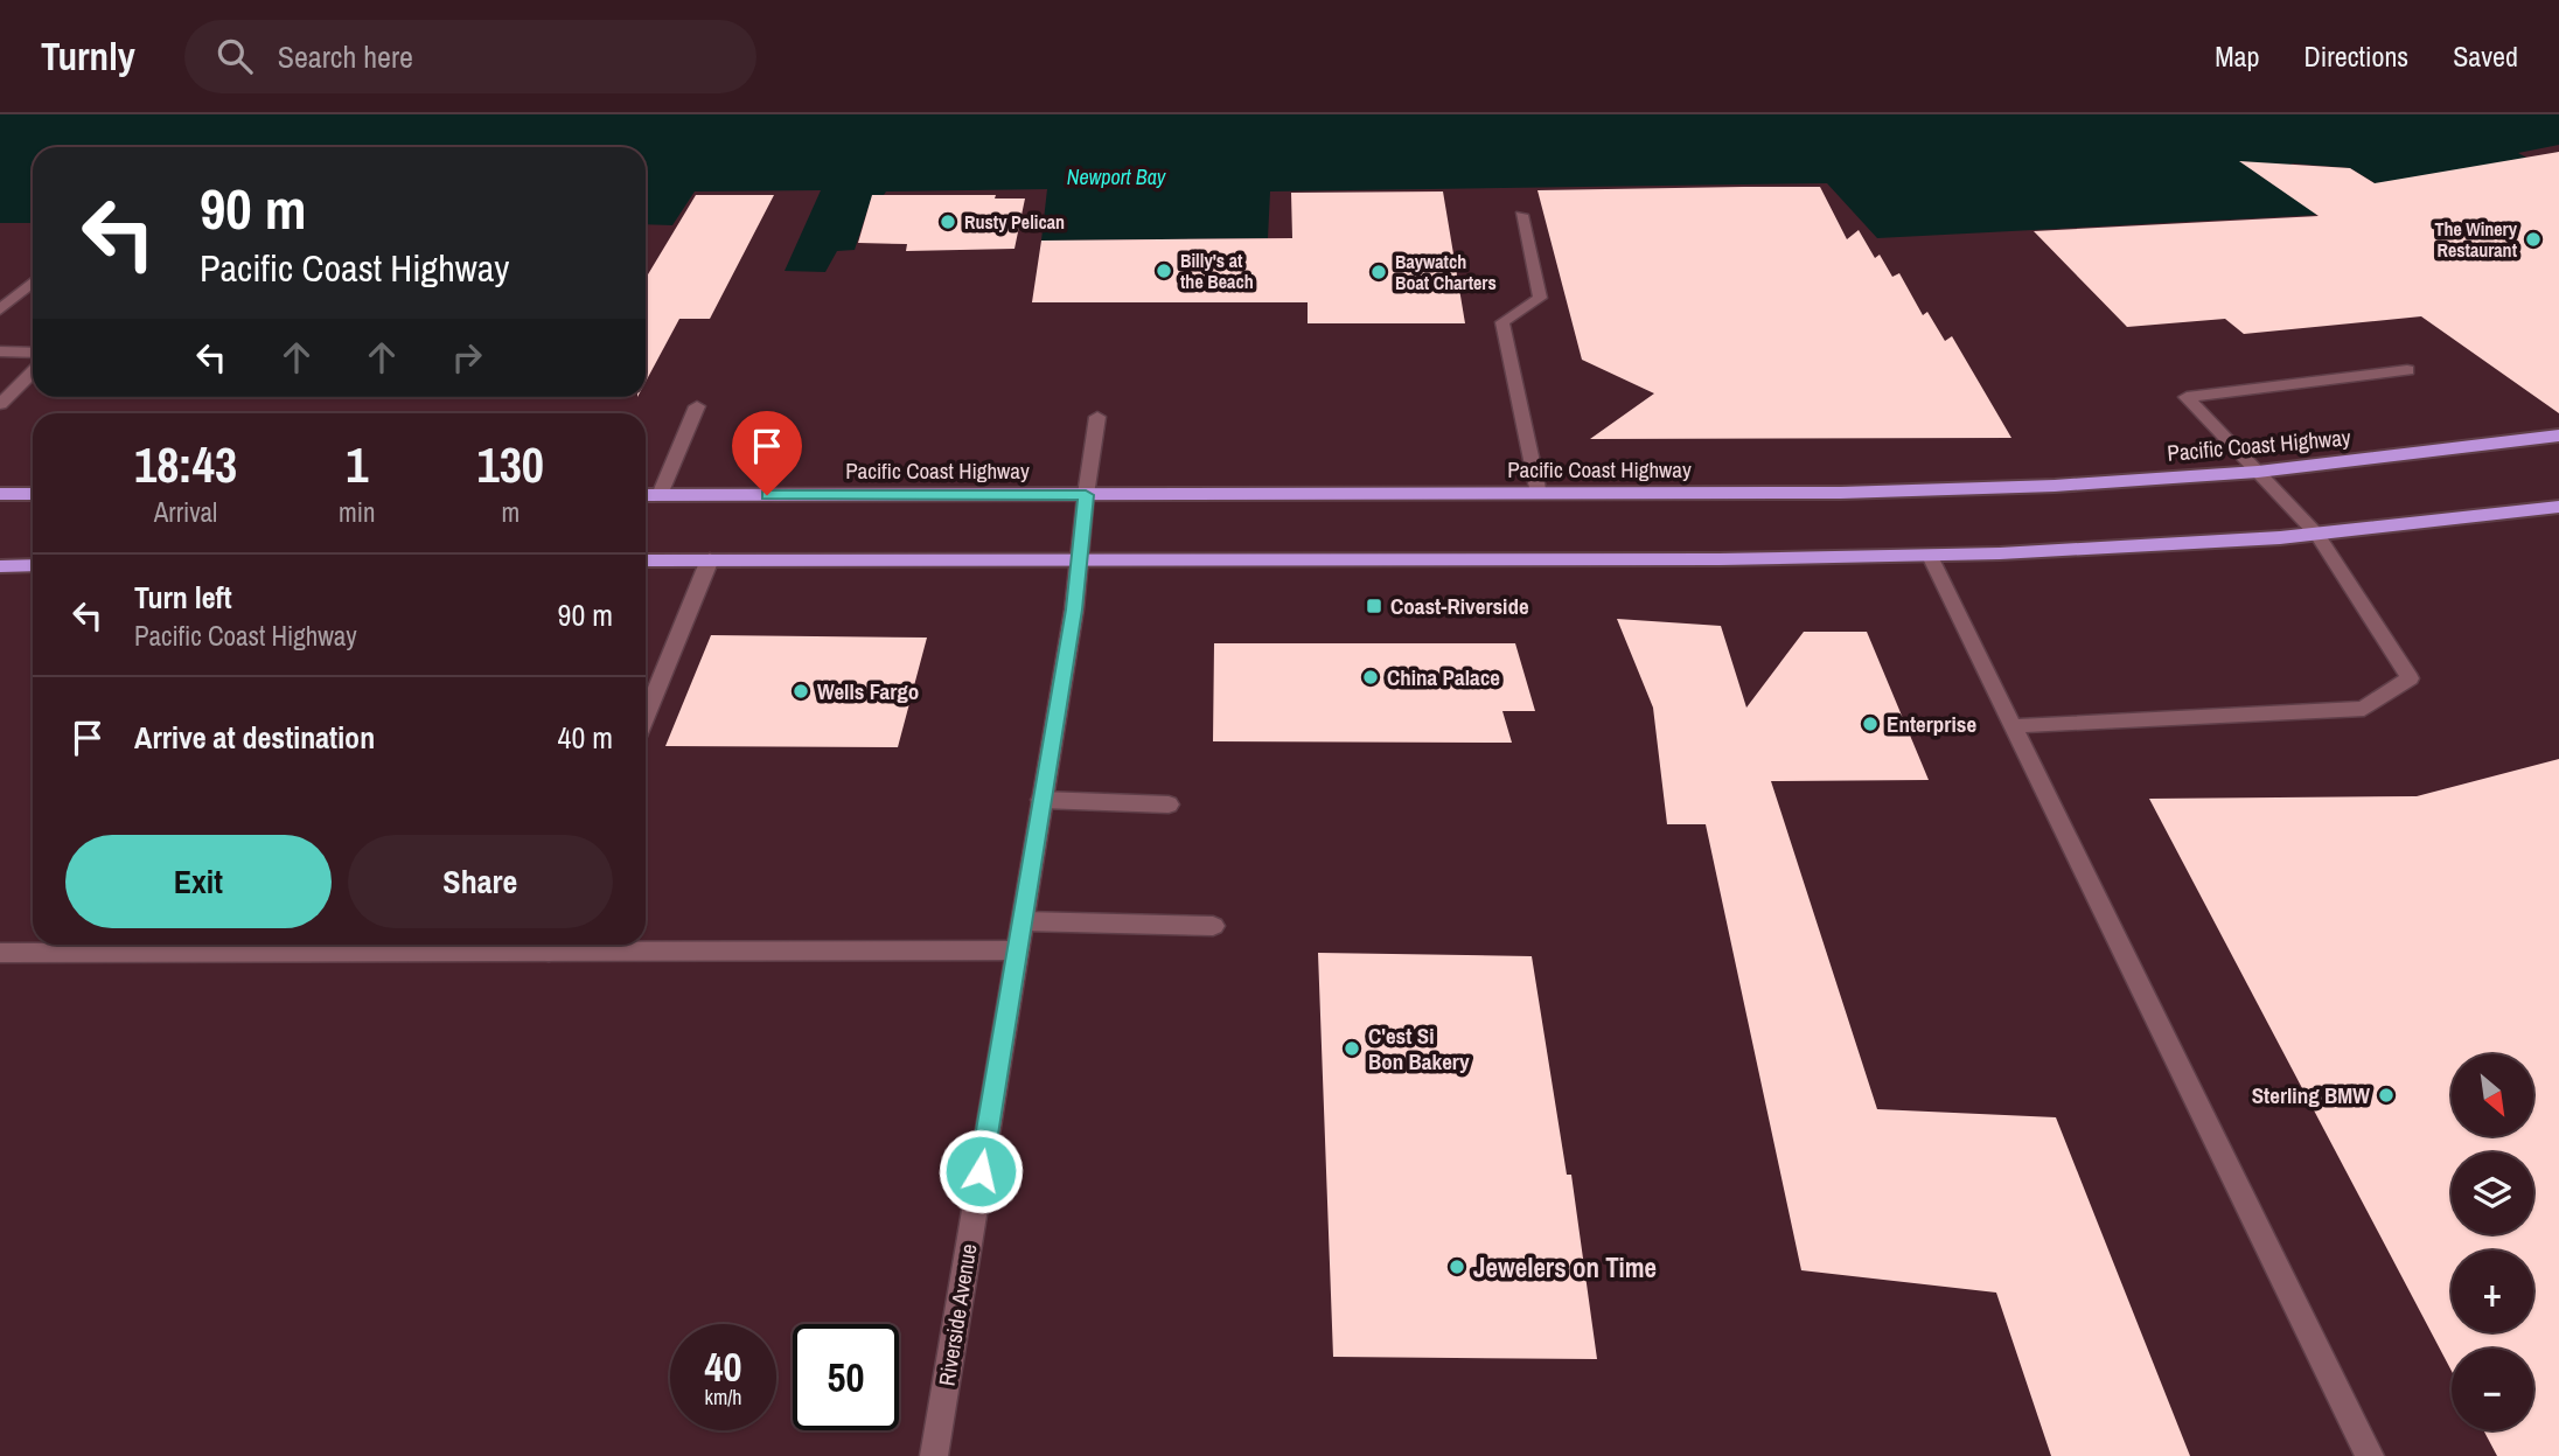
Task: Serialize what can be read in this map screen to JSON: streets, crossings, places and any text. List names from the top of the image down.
{
  "streets": {
    "highway": ["Pacific Coast Highway"],
    "main road": ["Riverside Avenue"]
  },
  "crossings": [
    ["Pacific Coast Highway", "Riverside Avenue"]
  ],
  "water": ["Newport Bay"],
  "places": {
    "other": [
      "Rusty Pelican",
      "The Winery Restaurant",
      "Billy's at the Beach",
      "Baywatch Boat Charters",
      "China Palace",
      "Wells Fargo",
      "Enterprise",
      "C'est Si Bon Bakery",
      "Sterling BMW",
      "Jewelers on Time"
    ],
    "transit": ["Coast-Riverside"]
  },
  "north": "bottom right",
  "page": {
    "header": "Turnly",
    "search": "Search here",
    "nav": ["Map", "Directions", "Saved"],
    "turn": ["90 m", "Pacific Coast Highway"],
    "eta": [
      "18:43",
      "Arrival",
      "1",
      "min",
      "130",
      "m"
    ],
    "list": [
      {
        "name": "Turn left",
        "note": "Pacific Coast Highway",
        "value": "90 m"
      },
      {
        "name": "Arrive at destination",
        "value": "40 m"
      }
    ],
    "buttons": ["Exit", "Share"],
    "map_buttons": ["+", "−"],
    "speed": "40 km/h",
    "limit": "50"
  }
}
